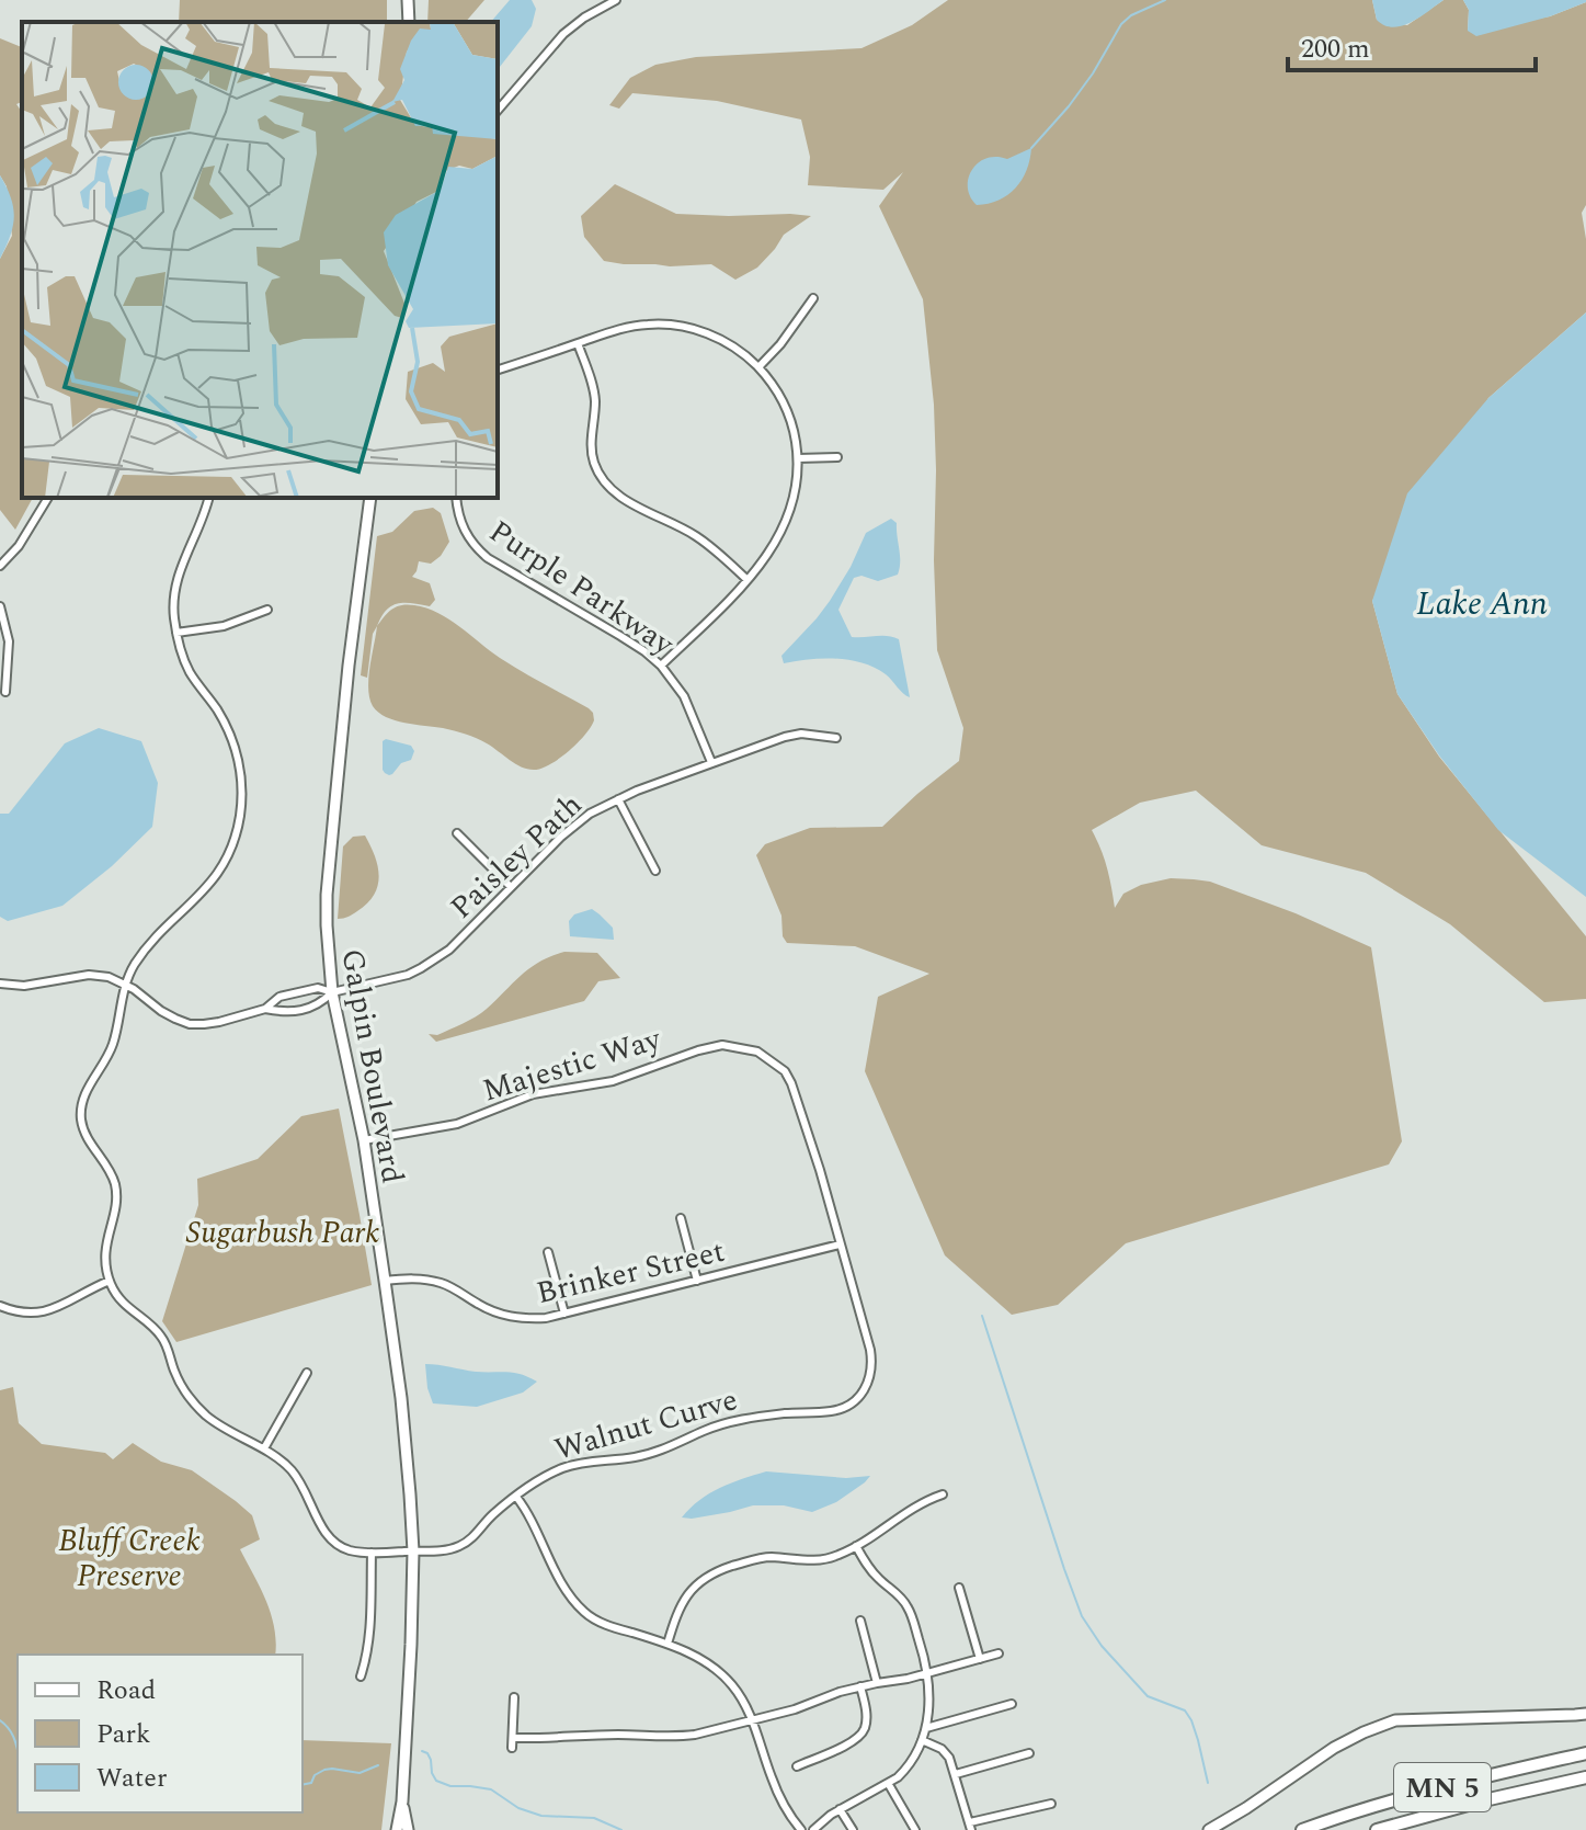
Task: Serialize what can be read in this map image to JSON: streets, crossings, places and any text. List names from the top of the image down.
{
  "streets": {
    "main road": ["MN 5"],
    "street": [
      "Purple Parkway",
      "Paisley Path",
      "Majestic Way",
      "Galpin Boulevard",
      "Brinker Street",
      "Walnut Curve"
    ]
  },
  "crossings": [
    ["Purple Parkway", "Paisley Path"],
    ["Paisley Path", "Galpin Boulevard"],
    ["Majestic Way", "Galpin Boulevard"],
    ["Majestic Way", "Walnut Curve"],
    ["Galpin Boulevard", "Brinker Street"],
    ["Galpin Boulevard", "Walnut Curve"],
    ["Brinker Street", "Walnut Curve"]
  ],
  "water": ["Lake Ann"],
  "parks": ["Sugarbush Park", "Bluff Creek Preserve"],
  "legend": ["Road", "Park", "Water"],
  "scale_bar": "200 m"
}
